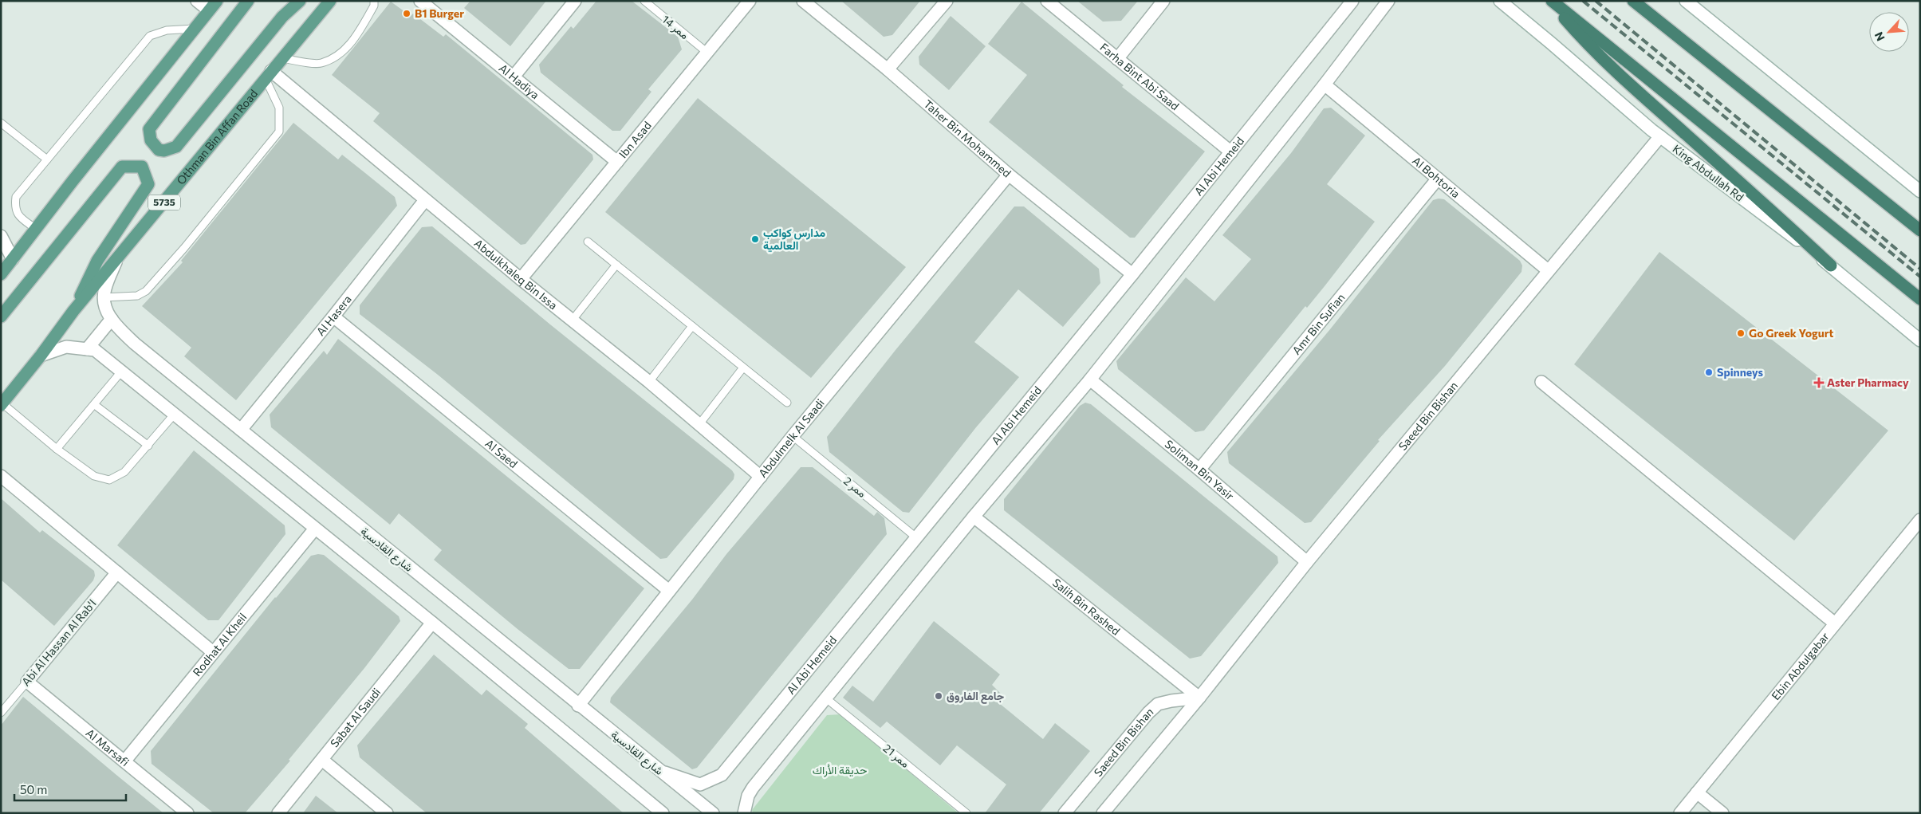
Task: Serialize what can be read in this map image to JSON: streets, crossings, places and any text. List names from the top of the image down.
{
  "streets": {
    "main road": ["Othman Bin Affan Road", "5735"],
    "street": [
      "Farha Bint Abi Saad",
      "Al Hadiya",
      "Taher Bin Mohammed",
      "Ibn Asad",
      "Al Abi Hemeid",
      "King Abdullah Rd",
      "Al Bohtoria",
      "Abdulkhaleq Bin Issa",
      "Al Hasera",
      "Amr Bin Sufian",
      "Saeed Bin Bishan",
      "Abdulmelk Al Saadi",
      "Al Saed",
      "Soliman Bin Yasir",
      "شارع القادسية",
      "Salih Bin Rashed",
      "Abi Al Hassan Al Rab'I",
      "Rodhat Al Kheil",
      "Ebin Abdulgabar",
      "Sabat Al Saudi",
      "Al Marsafi"
    ],
    "lane": ["ممر 14", "ممر 2", "ممر 21"]
  },
  "crossings": [
    ["ممر 14", "Ibn Asad"],
    ["Farha Bint Abi Saad", "Al Abi Hemeid"],
    ["Al Hadiya", "Ibn Asad"],
    ["Othman Bin Affan Road", "Abdulkhaleq Bin Issa"],
    ["Taher Bin Mohammed", "Al Abi Hemeid"],
    ["Taher Bin Mohammed", "Abdulmelk Al Saadi"],
    ["Ibn Asad", "Abdulkhaleq Bin Issa"],
    ["Al Abi Hemeid", "ممر 2"],
    ["Al Abi Hemeid", "شارع القادسية"],
    ["King Abdullah Rd", "Saeed Bin Bishan"],
    ["Al Bohtoria", "Amr Bin Sufian"],
    ["Al Bohtoria", "Saeed Bin Bishan"],
    ["Abdulkhaleq Bin Issa", "Al Hasera"],
    ["Abdulkhaleq Bin Issa", "Abdulmelk Al Saadi"],
    ["Al Hasera", "Al Saed"],
    ["Al Hasera", "شارع القادسية"],
    ["Amr Bin Sufian", "Soliman Bin Yasir"],
    ["Saeed Bin Bishan", "Soliman Bin Yasir"],
    ["Saeed Bin Bishan", "Salih Bin Rashed"],
    ["Abdulmelk Al Saadi", "Al Saed"],
    ["Abdulmelk Al Saadi", "ممر 2"],
    ["Abdulmelk Al Saadi", "شارع القادسية"],
    ["Abi Al Hassan Al Rab'I", "Al Marsafi"],
    ["Rodhat Al Kheil", "Al Marsafi"]
  ],
  "parks": ["حديقة الأراك"],
  "places": {
    "other": [
      "B1 Burger",
      "مدارس كواكب العالمية",
      "Go Greek Yogurt",
      "Spinneys",
      "جامع الفاروق"
    ],
    "health": ["Aster Pharmacy"]
  },
  "scale_bar": "50 m",
  "north": "bottom left"
}
